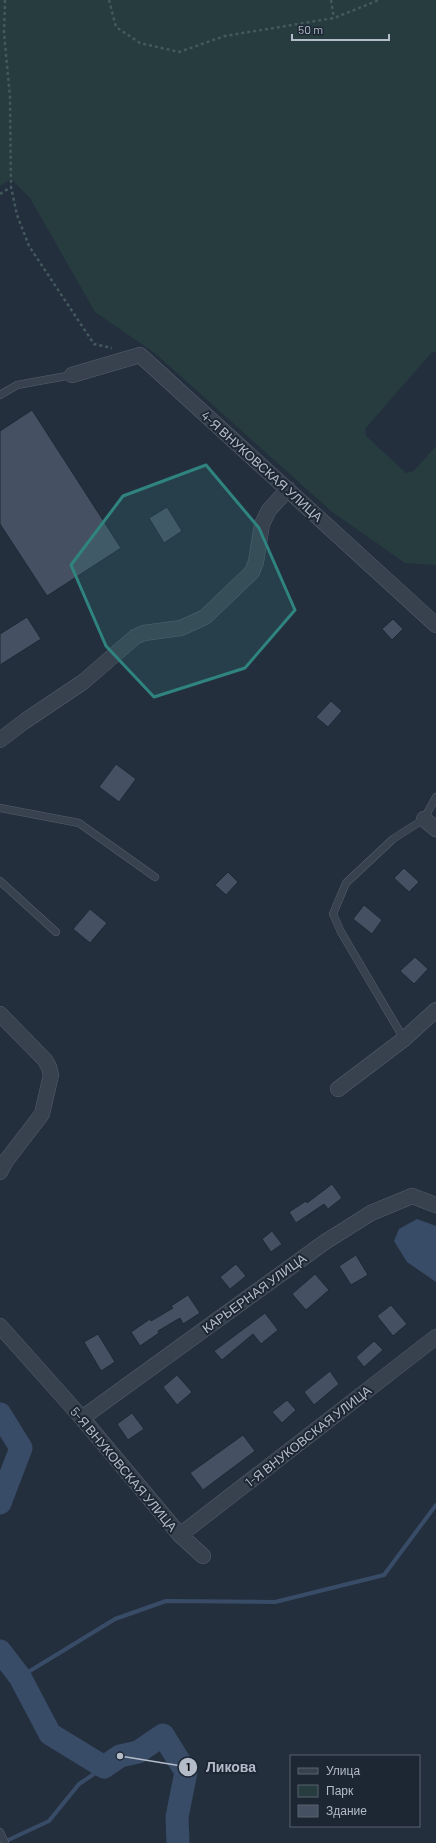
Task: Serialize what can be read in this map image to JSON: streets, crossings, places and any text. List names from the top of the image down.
{
  "streets": {
    "street": [
      "4-Я ВНУКОВСКАЯ УЛИЦА",
      "КАРЬЕРНАЯ УЛИЦА",
      "1-Я ВНУКОВСКАЯ УЛИЦА",
      "5-Я ВНУКОВСКАЯ УЛИЦА"
    ]
  },
  "crossings": [
    ["КАРЬЕРНАЯ УЛИЦА", "5-Я ВНУКОВСКАЯ УЛИЦА"],
    ["1-Я ВНУКОВСКАЯ УЛИЦА", "5-Я ВНУКОВСКАЯ УЛИЦА"]
  ],
  "places": ["Ликова"],
  "legend": ["Улица", "Парк", "Здание"],
  "scale_bar": "50 m"
}
